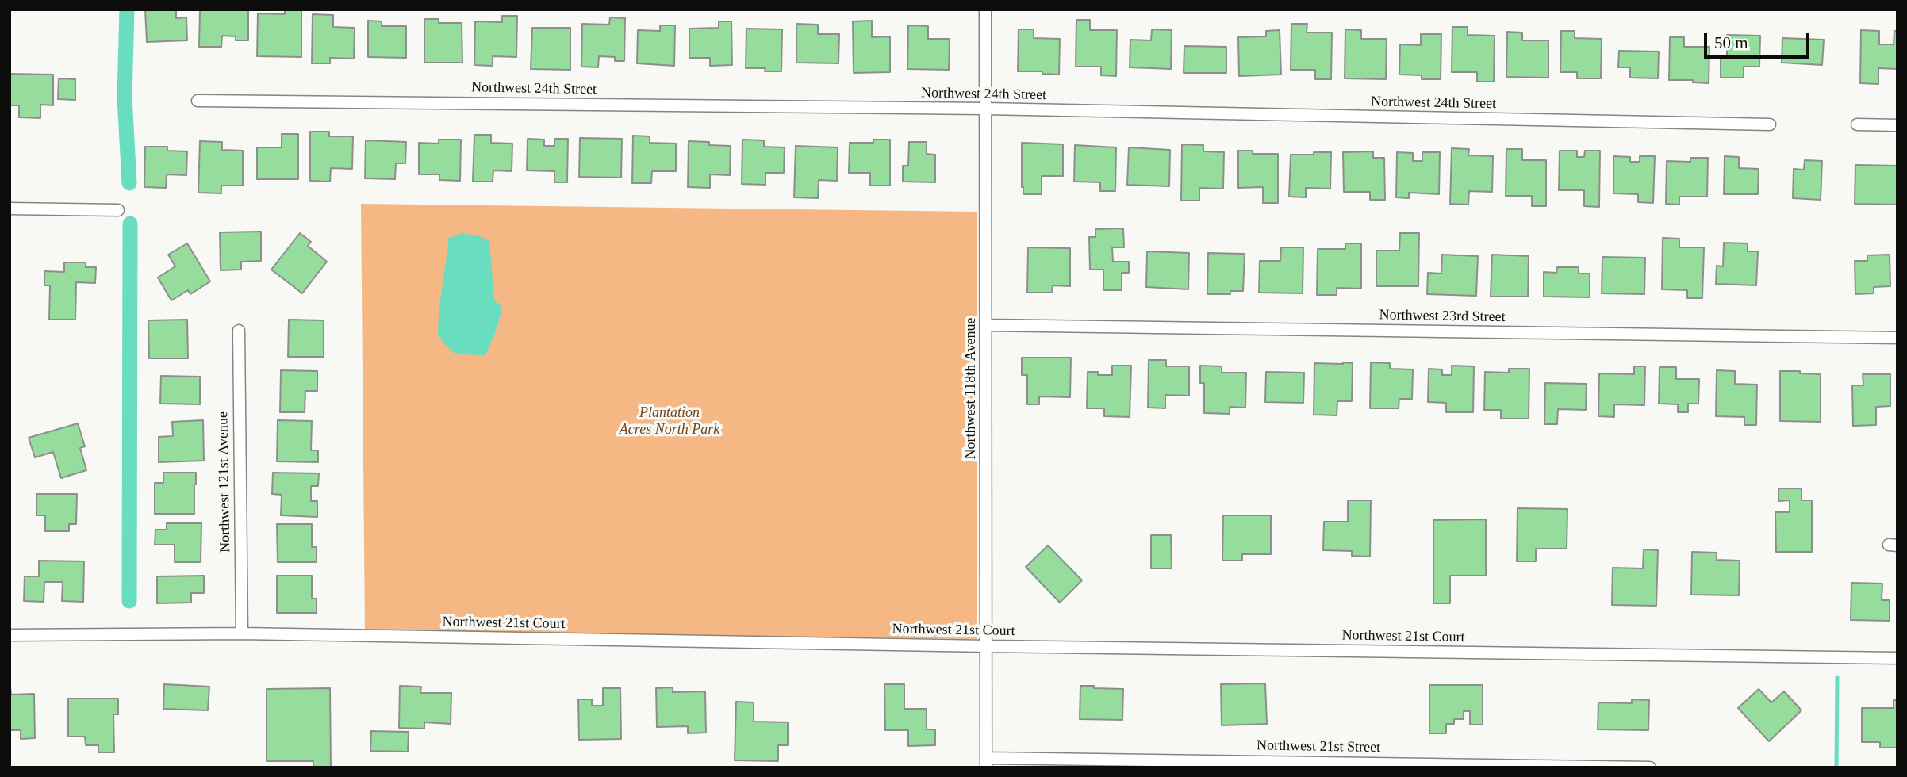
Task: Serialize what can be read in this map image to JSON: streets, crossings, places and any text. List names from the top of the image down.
{
  "streets": {
    "street": [
      "Northwest 24th Street",
      "Northwest 23rd Street",
      "Northwest 118th Avenue",
      "Northwest 121st Avenue",
      "Northwest 21st Court",
      "Northwest 21st Street"
    ]
  },
  "crossings": [
    ["Northwest 24th Street", "Northwest 118th Avenue"],
    ["Northwest 23rd Street", "Northwest 118th Avenue"],
    ["Northwest 118th Avenue", "Northwest 21st Court"],
    ["Northwest 118th Avenue", "Northwest 21st Street"],
    ["Northwest 121st Avenue", "Northwest 21st Court"]
  ],
  "parks": ["Plantation Acres North Park"],
  "scale_bar": "50 m"
}
